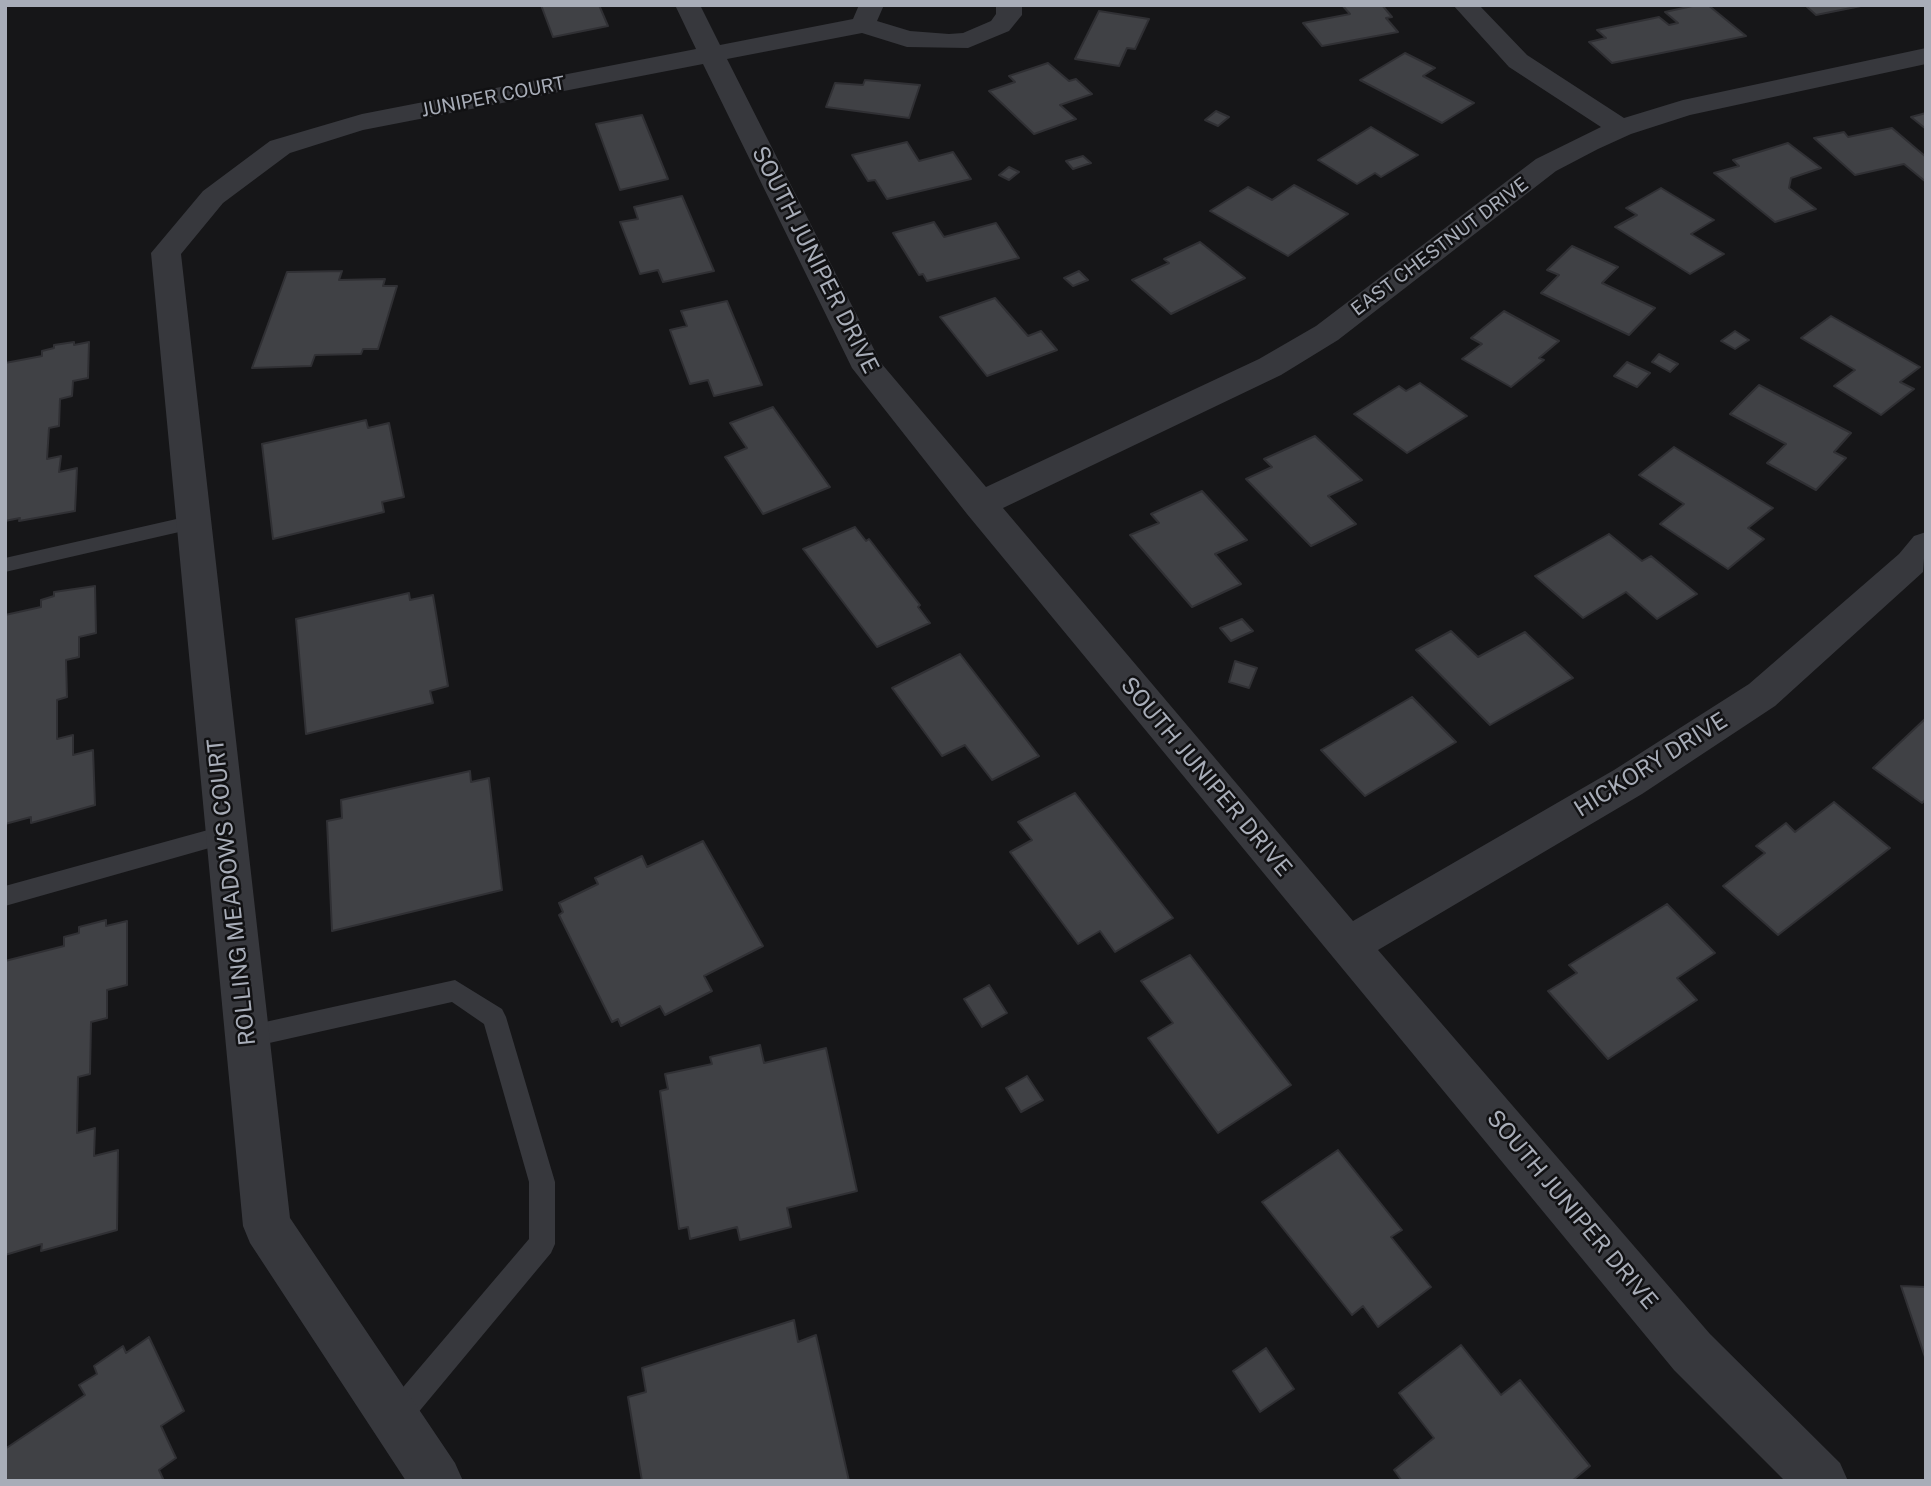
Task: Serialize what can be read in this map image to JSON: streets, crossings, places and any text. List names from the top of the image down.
{
  "streets": {
    "street": [
      "JUNIPER COURT",
      "EAST CHESTNUT DRIVE",
      "SOUTH JUNIPER DRIVE",
      "HICKORY DRIVE",
      "ROLLING MEADOWS COURT"
    ]
  },
  "crossings": [
    ["JUNIPER COURT", "SOUTH JUNIPER DRIVE"],
    ["JUNIPER COURT", "ROLLING MEADOWS COURT"],
    ["EAST CHESTNUT DRIVE", "SOUTH JUNIPER DRIVE"],
    ["SOUTH JUNIPER DRIVE", "HICKORY DRIVE"]
  ]
}
